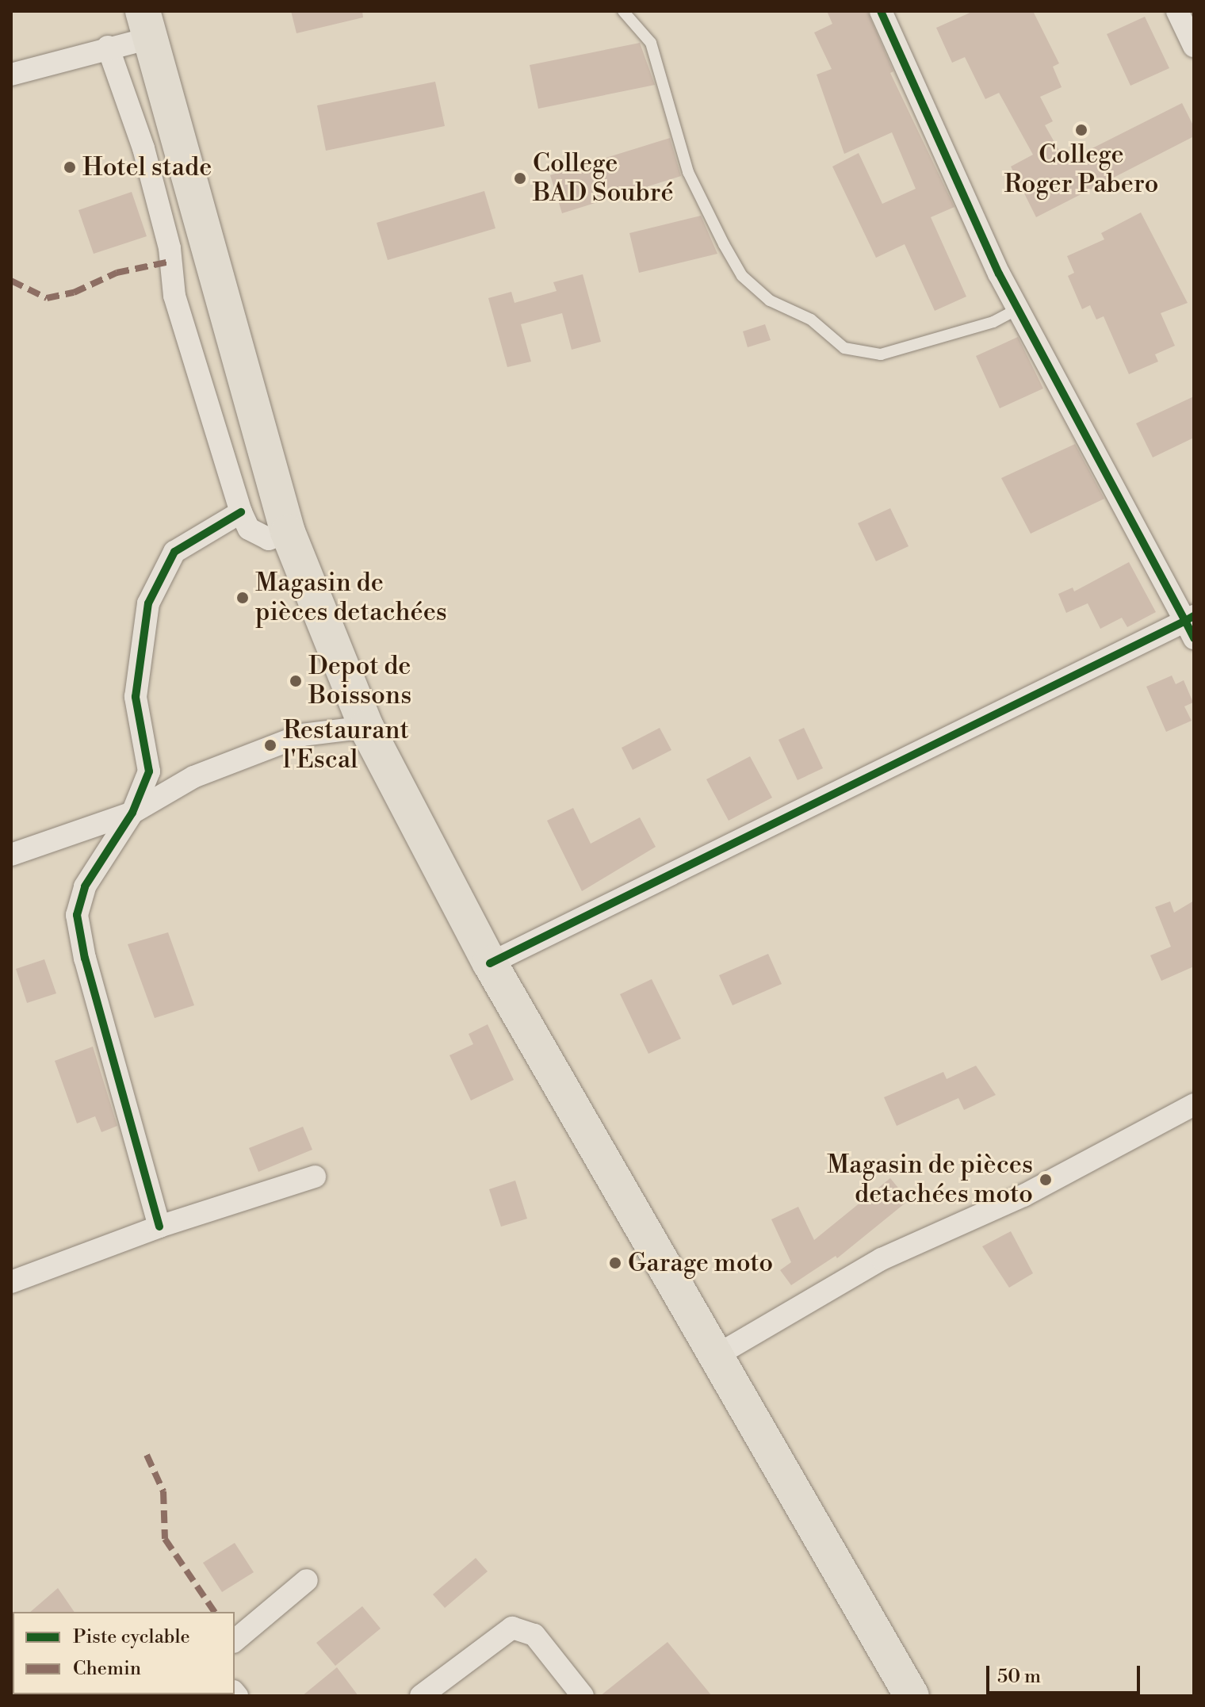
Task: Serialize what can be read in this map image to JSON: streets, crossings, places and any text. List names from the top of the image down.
{
  "places": [
    "College Roger Pabero",
    "Hotel stade",
    "College BAD Soubré",
    "Magasin de pièces detachées",
    "Depot de Boissons",
    "Restaurant l'Escal",
    "Magasin de pièces detachées moto",
    "Garage moto"
  ],
  "legend": ["Piste cyclable", "Chemin"],
  "scale_bar": "50 m"
}
